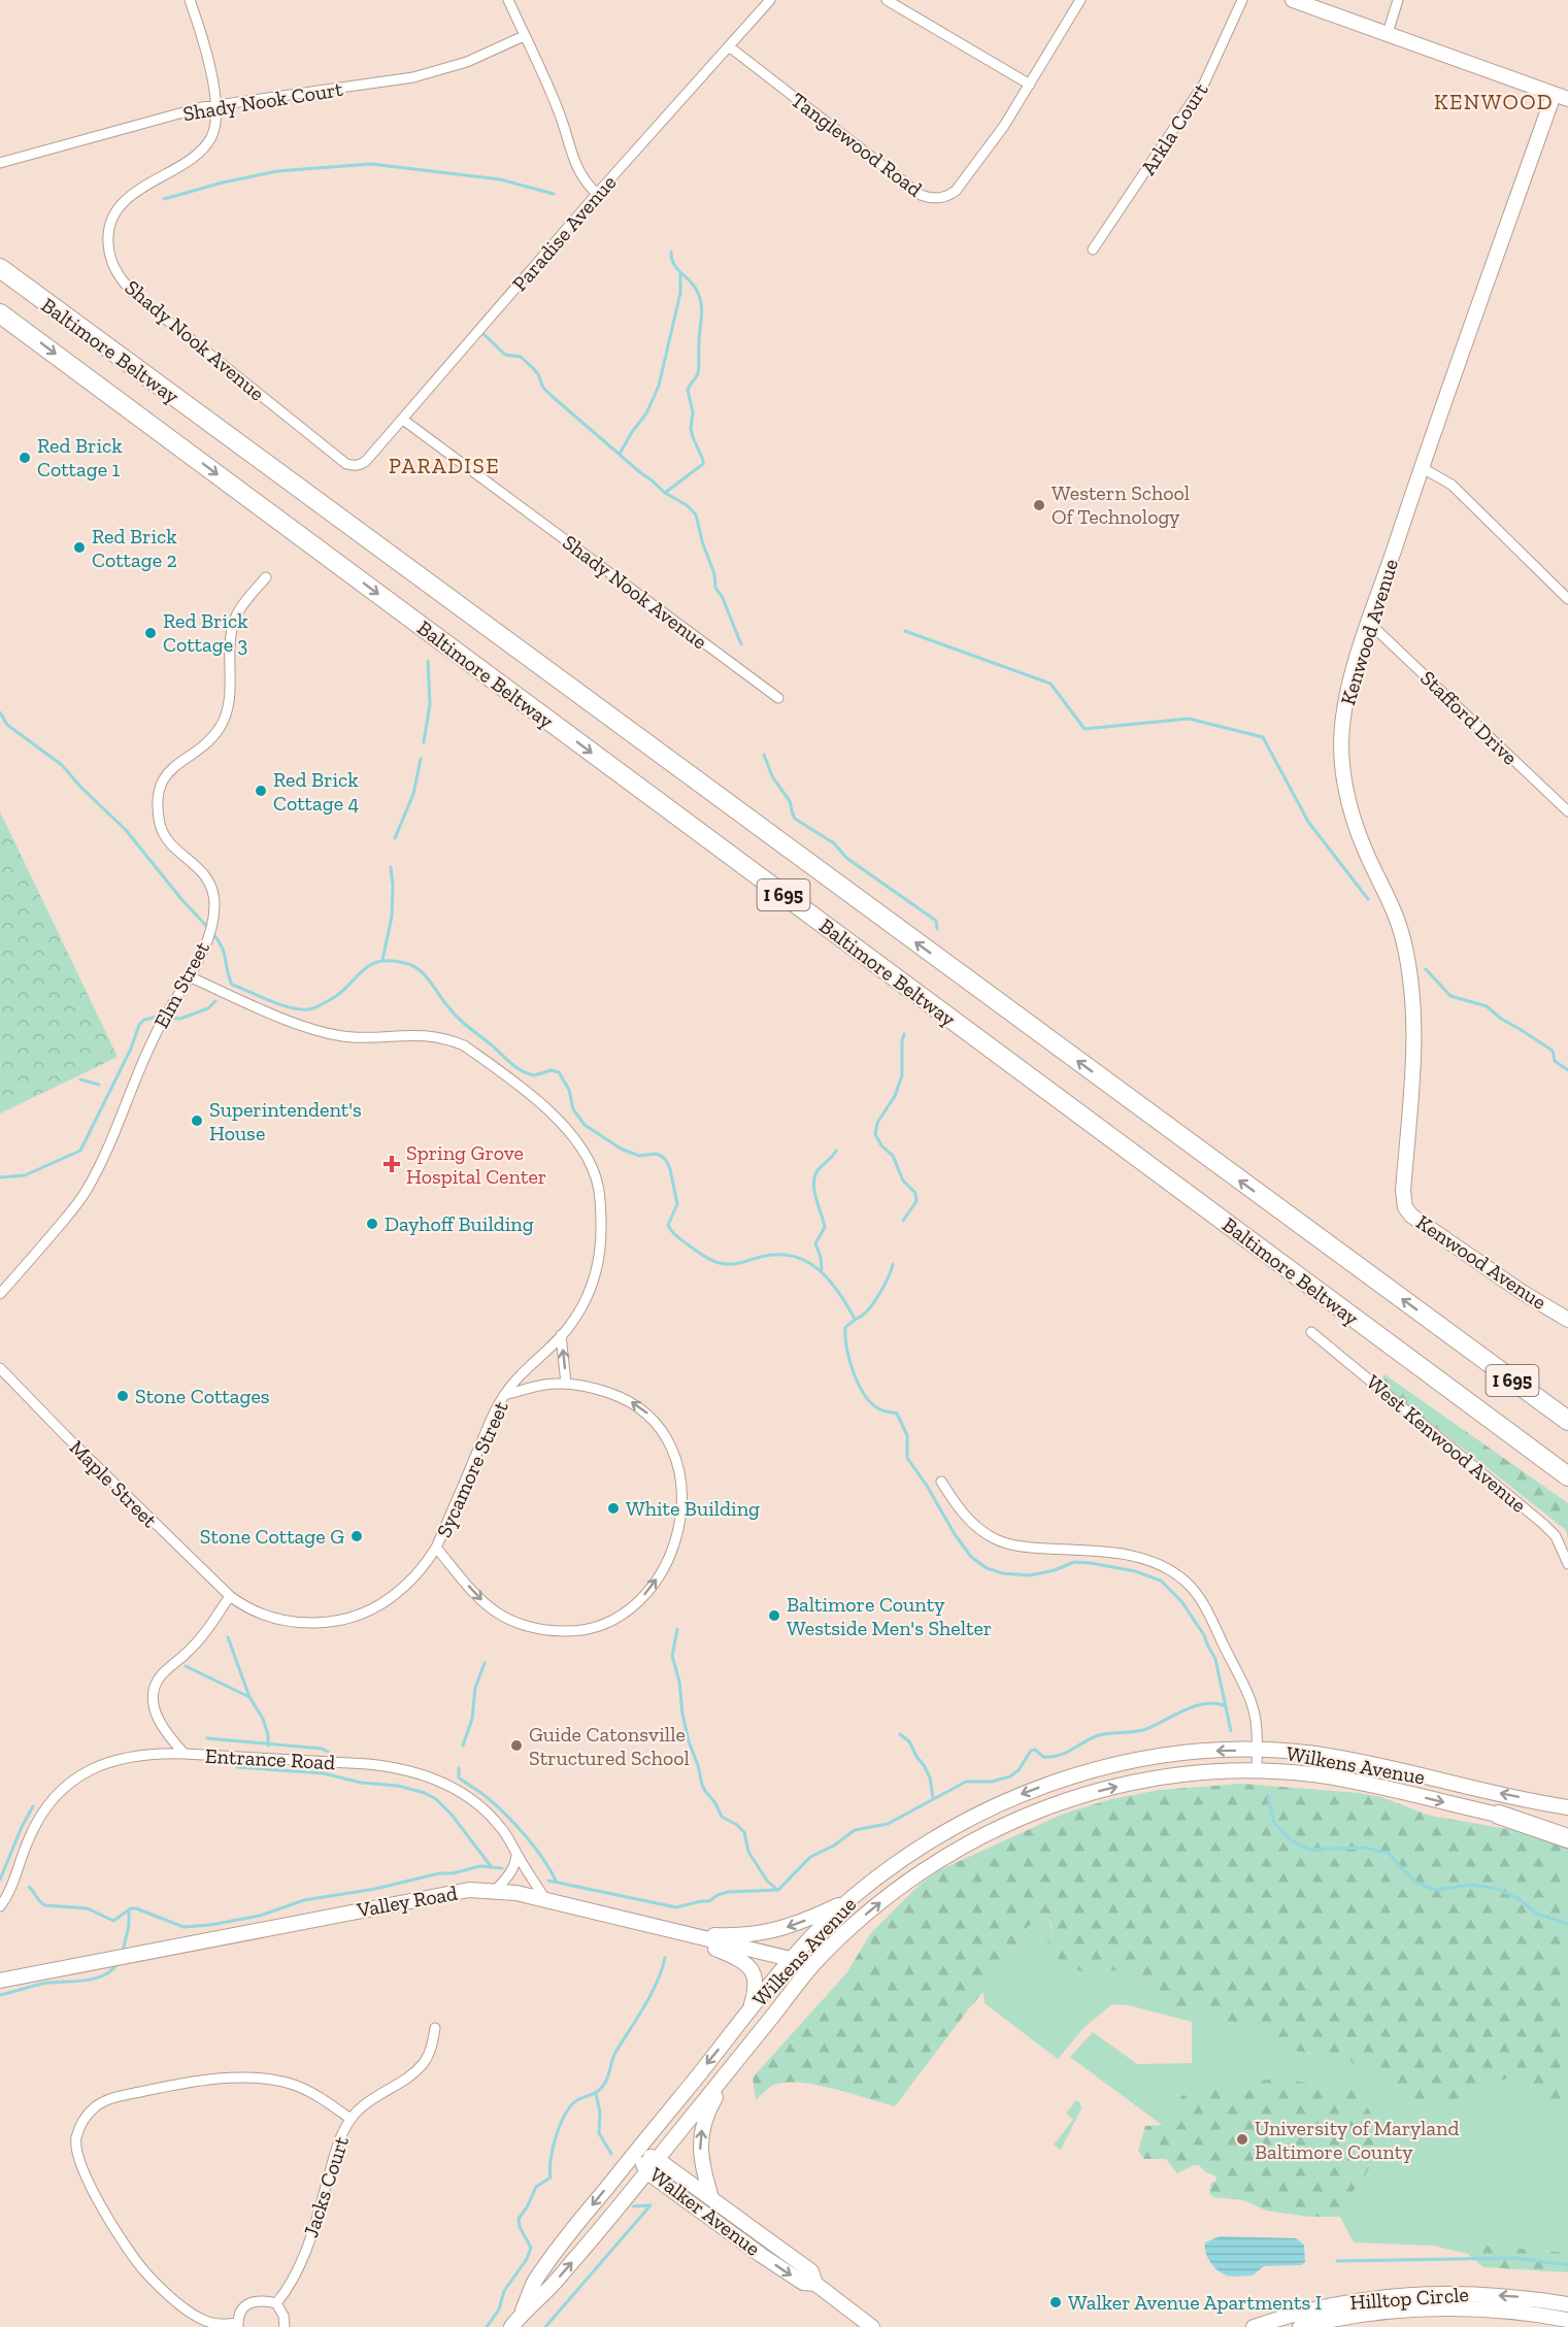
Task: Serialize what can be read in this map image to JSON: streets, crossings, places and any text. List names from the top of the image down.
{
  "streets": {
    "highway": ["Baltimore Beltway", "I 695"],
    "main road": [
      "Kenwood Avenue",
      "Wilkens Avenue",
      "Valley Road",
      "Walker Avenue",
      "Hilltop Circle"
    ],
    "street": [
      "Shady Nook Court",
      "Arkla Court",
      "Tanglewood Road",
      "Paradise Avenue",
      "Shady Nook Avenue",
      "Stafford Drive",
      "Elm Street",
      "West Kenwood Avenue",
      "Sycamore Street",
      "Maple Street",
      "Entrance Road",
      "Jacks Court"
    ]
  },
  "crossings": [
    ["Shady Nook Court", "Shady Nook Avenue"],
    ["Tanglewood Road", "Paradise Avenue"],
    ["Paradise Avenue", "Shady Nook Avenue"],
    ["Kenwood Avenue", "Stafford Drive"],
    ["Elm Street", "Sycamore Street"],
    ["Sycamore Street", "Maple Street"],
    ["Sycamore Street", "Entrance Road"],
    ["Maple Street", "Entrance Road"],
    ["Entrance Road", "Valley Road"],
    ["Wilkens Avenue", "Valley Road"],
    ["Wilkens Avenue", "Walker Avenue"]
  ],
  "districts": ["KENWOOD", "PARADISE"],
  "places": {
    "other": [
      "Red Brick Cottage 1",
      "Western School Of Technology",
      "Red Brick Cottage 2",
      "Red Brick Cottage 3",
      "Red Brick Cottage 4",
      "Superintendent's House",
      "Dayhoff Building",
      "Stone Cottages",
      "White Building",
      "Stone Cottage G",
      "Baltimore County Westside Men's Shelter",
      "Guide Catonsville Structured School",
      "University of Maryland Baltimore County",
      "Walker Avenue Apartments I"
    ],
    "health": ["Spring Grove Hospital Center"]
  }
}
